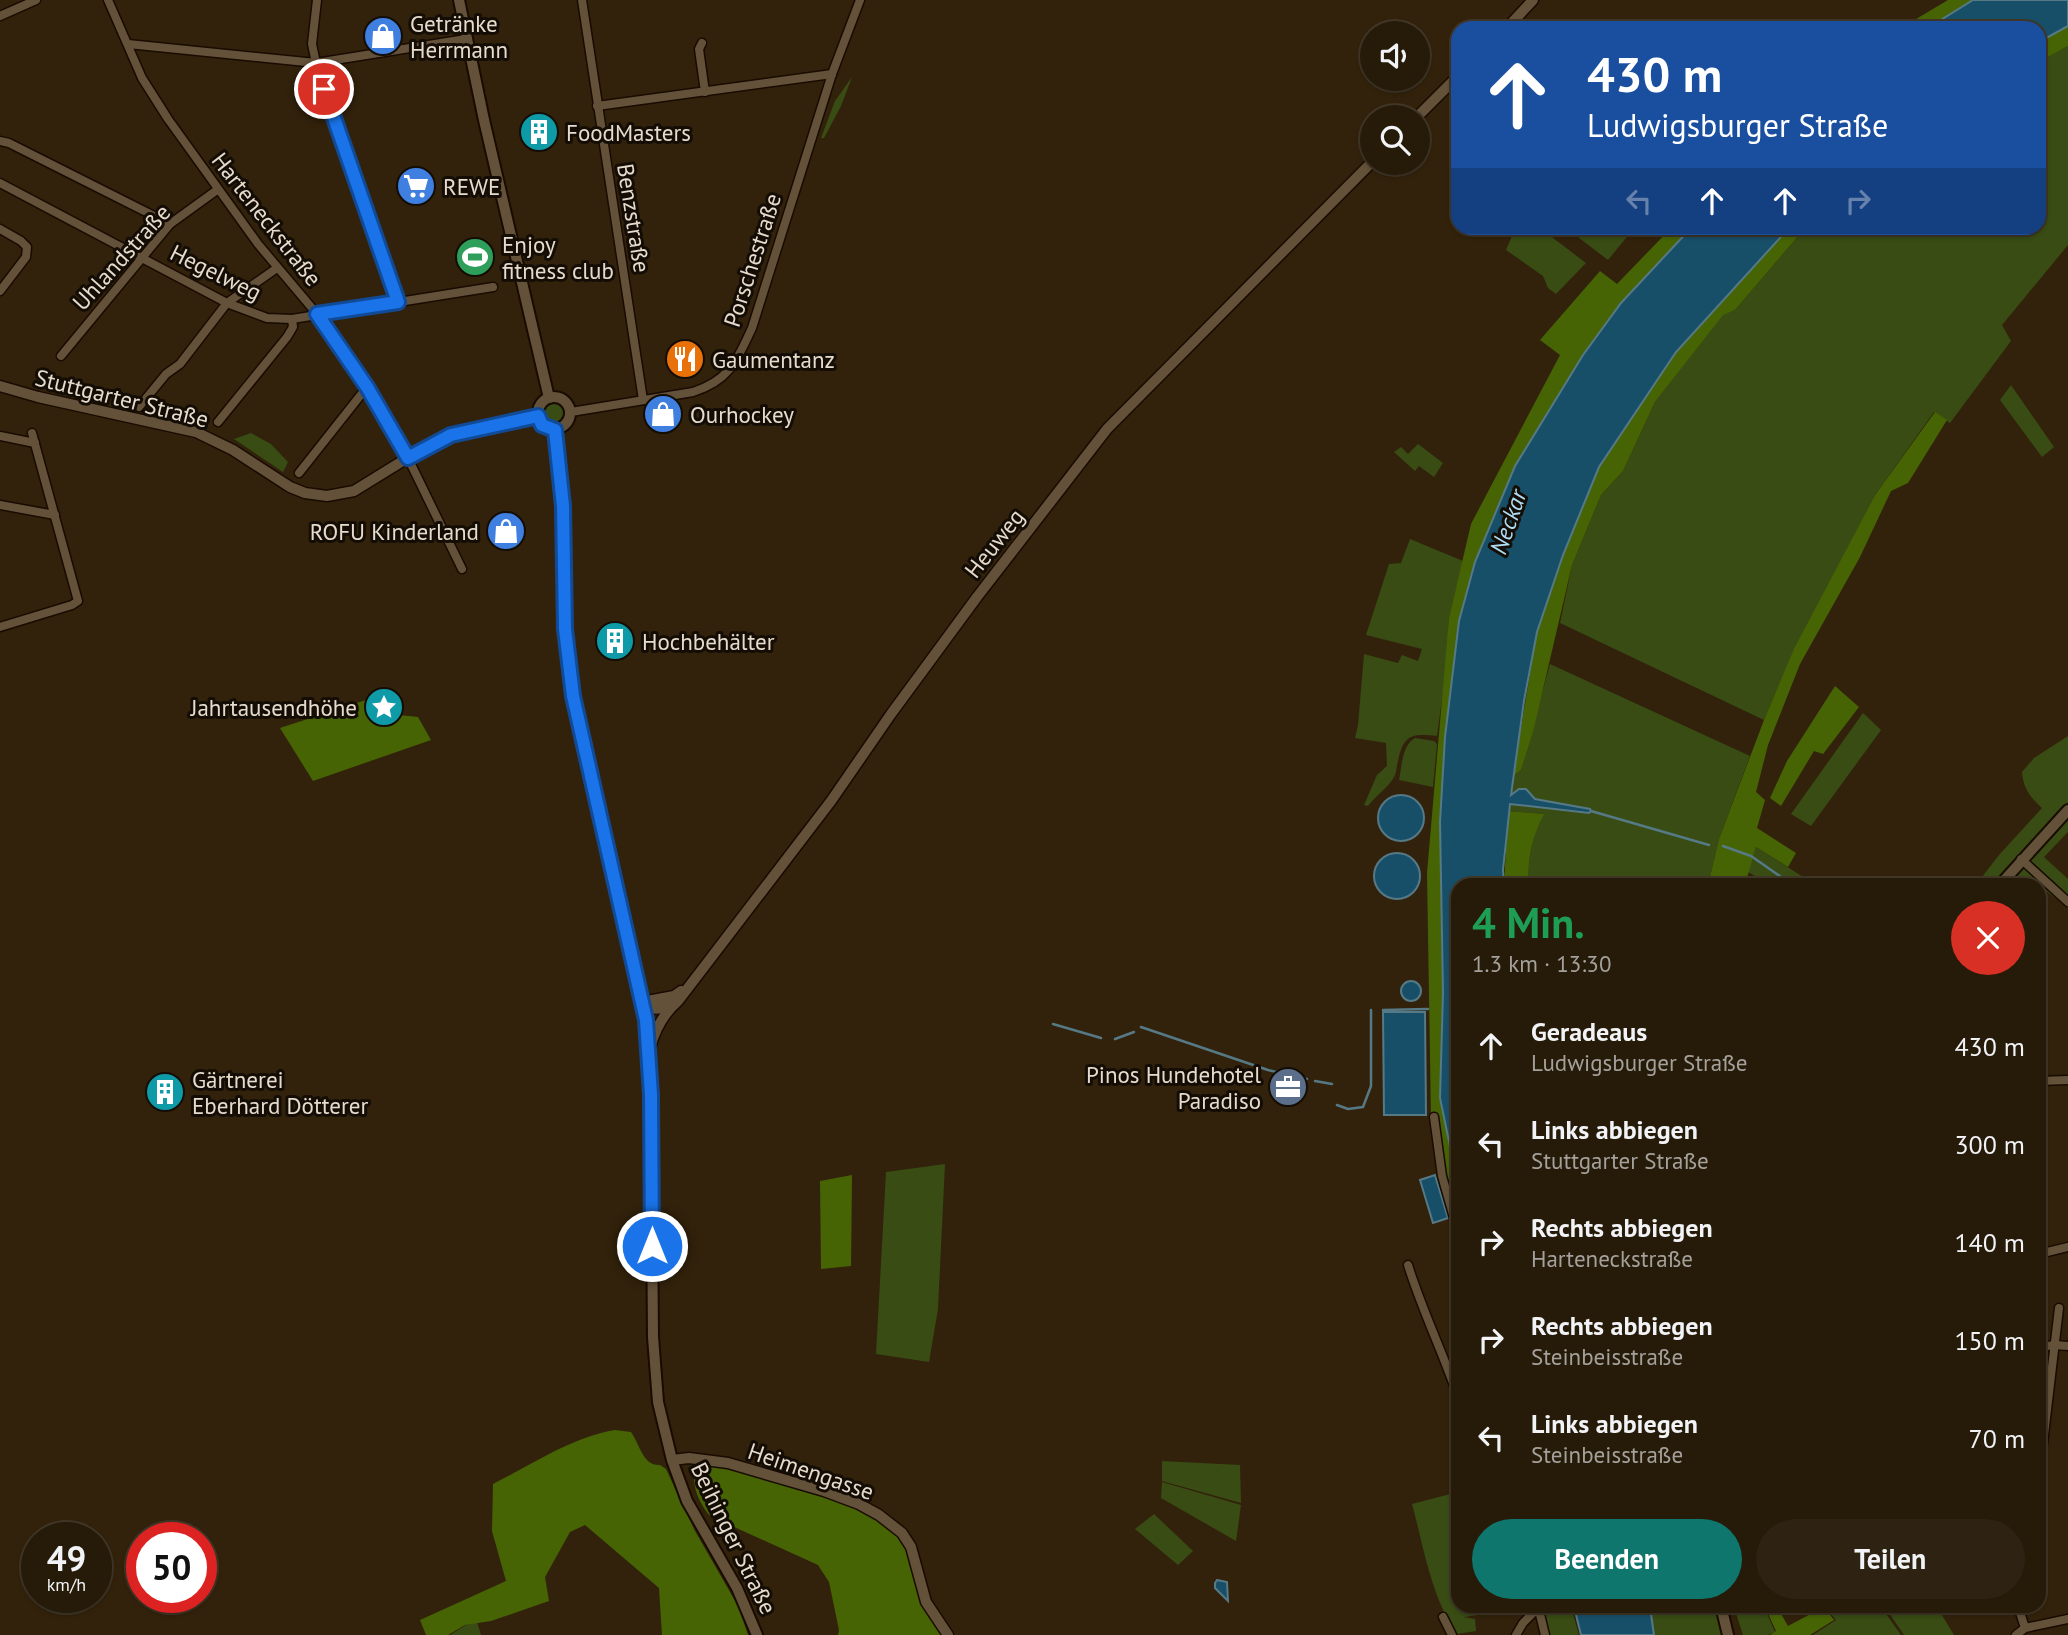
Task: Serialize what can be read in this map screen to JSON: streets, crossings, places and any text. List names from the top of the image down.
{
  "streets": {
    "main road": ["Beihinger Straße"],
    "street": [
      "Benzstraße",
      "Harteneckstraße",
      "Uhlandstraße",
      "Porschestraße",
      "Hegelweg",
      "Stuttgarter Straße",
      "Heuweg",
      "Heimengasse"
    ]
  },
  "crossings": [
    ["Benzstraße", "Porschestraße"],
    ["Harteneckstraße", "Uhlandstraße"],
    ["Harteneckstraße", "Hegelweg"],
    ["Harteneckstraße", "Stuttgarter Straße"],
    ["Uhlandstraße", "Hegelweg"],
    ["Porschestraße", "Stuttgarter Straße"],
    ["Porschestraße", "Beihinger Straße"],
    ["Stuttgarter Straße", "Beihinger Straße"],
    ["Heuweg", "Beihinger Straße"],
    ["Heimengasse", "Beihinger Straße"]
  ],
  "water": ["Neckar"],
  "places": {
    "shop": ["Getränke Herrmann", "Ourhockey", "ROFU Kinderland"],
    "building": ["FoodMasters", "Hochbehälter", "Gärtnerei Eberhard Dötterer"],
    "supermarket": ["REWE"],
    "sports": ["Enjoy fitness club"],
    "restaurant": ["Gaumentanz"],
    "place": ["Jahrtausendhöhe"],
    "office": ["Pinos Hundehotel Paradiso"]
  },
  "page": {
    "turn": ["430 m", "Ludwigsburger Straße"],
    "heading": ["4 Min.", "1.3 km · 13:30"],
    "list": [
      {
        "name": "Geradeaus",
        "note": "Ludwigsburger Straße",
        "value": "430 m"
      },
      {
        "name": "Links abbiegen",
        "note": "Stuttgarter Straße",
        "value": "300 m"
      },
      {
        "name": "Rechts abbiegen",
        "note": "Harteneckstraße",
        "value": "140 m"
      },
      {
        "name": "Rechts abbiegen",
        "note": "Steinbeisstraße",
        "value": "150 m"
      },
      {
        "name": "Links abbiegen",
        "note": "Steinbeisstraße",
        "value": "70 m"
      }
    ],
    "buttons": ["Beenden", "Teilen"],
    "speed": "49 km/h",
    "limit": "50"
  }
}
